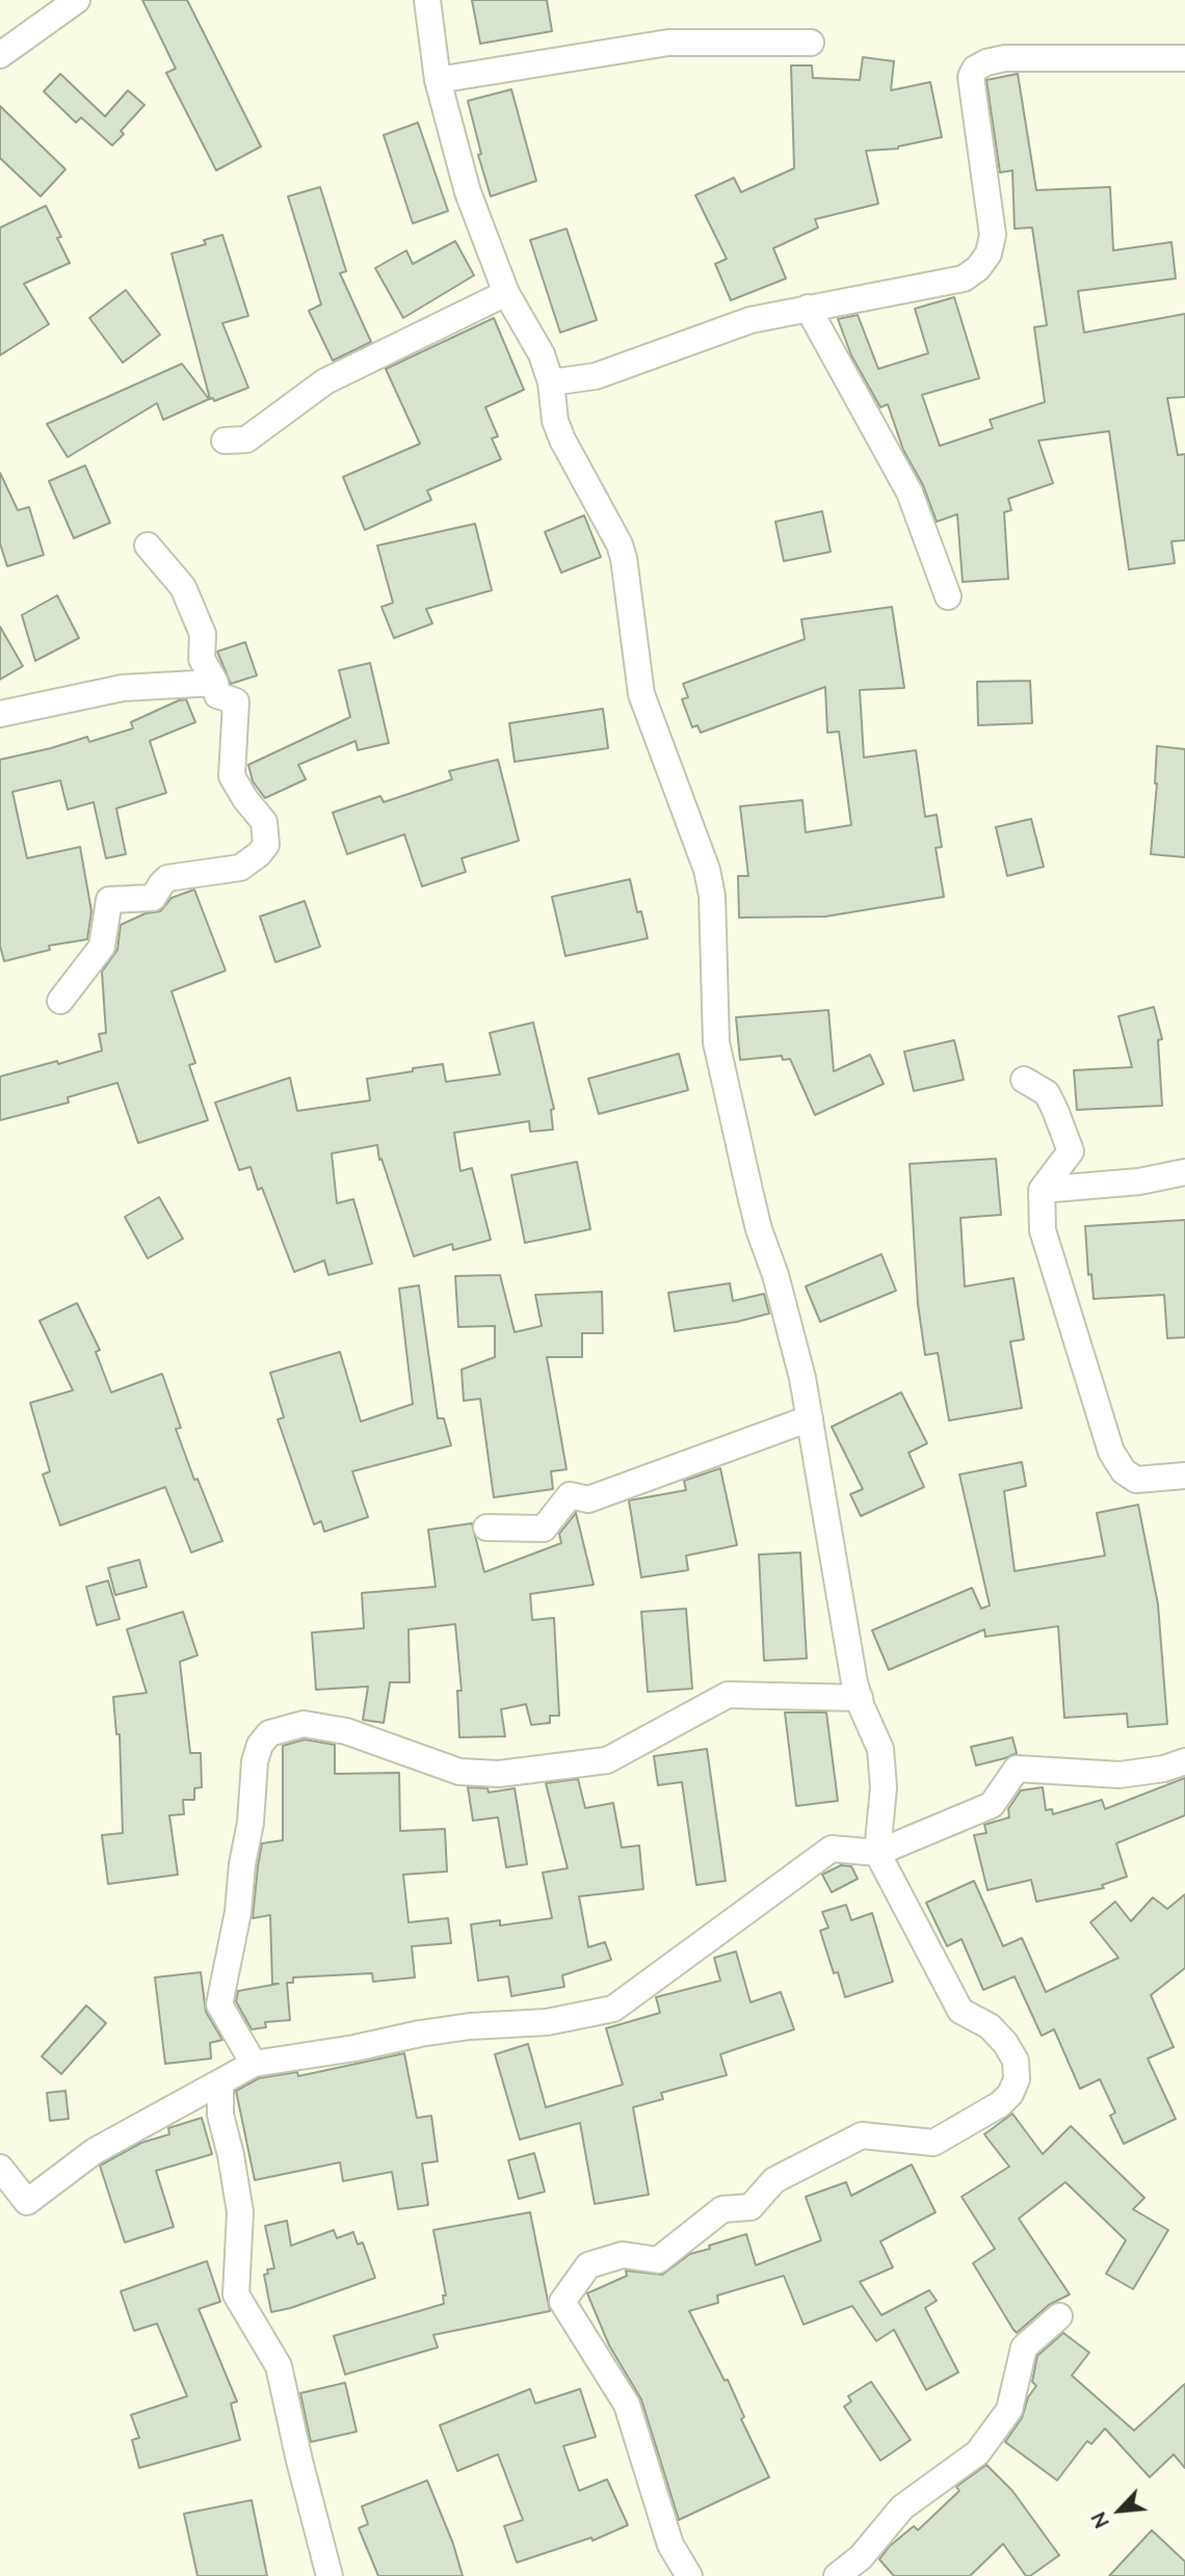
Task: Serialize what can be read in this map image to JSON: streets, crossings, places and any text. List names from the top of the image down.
{
  "north": "bottom left"
}
